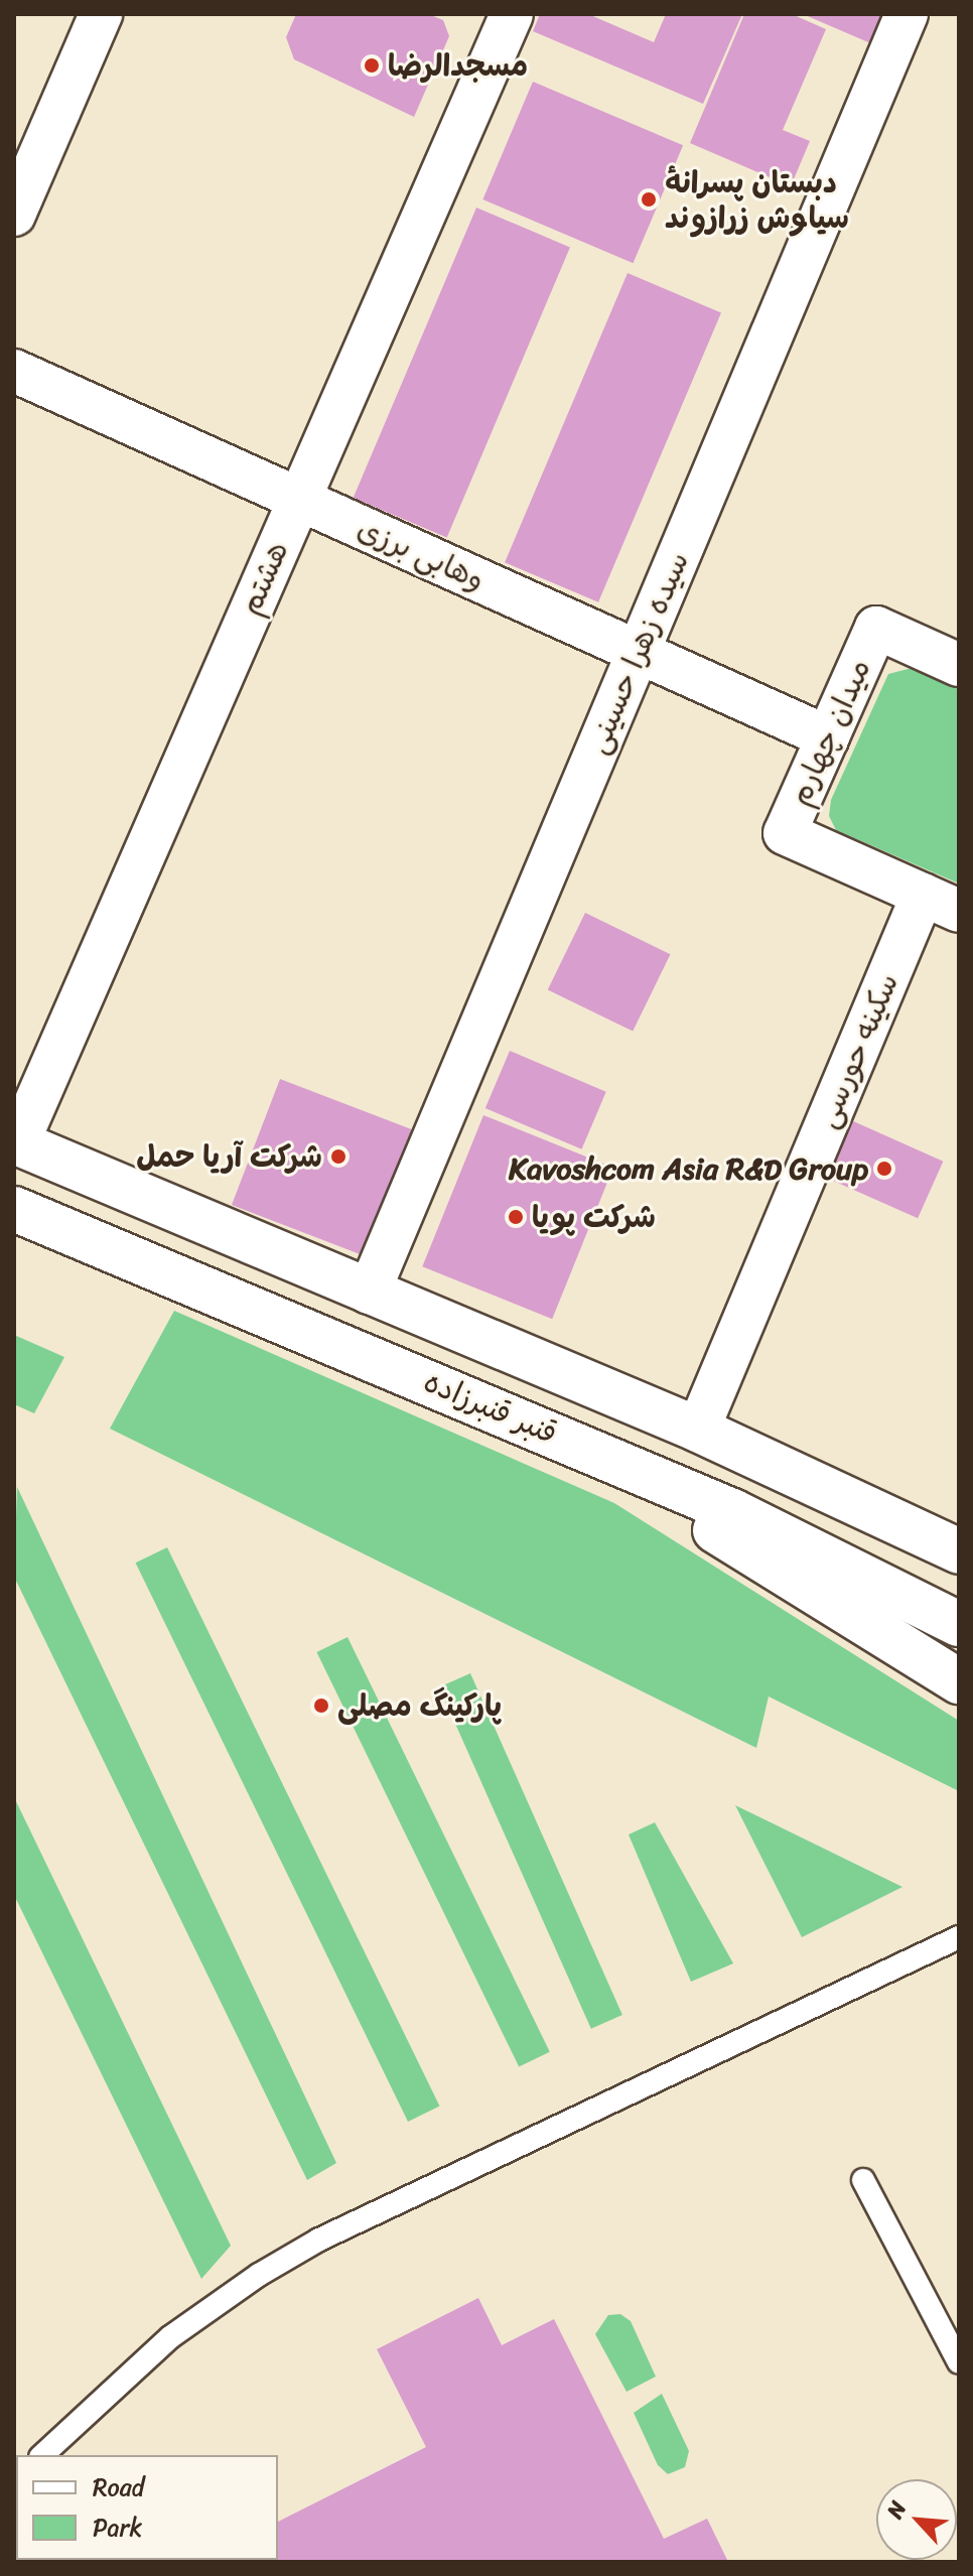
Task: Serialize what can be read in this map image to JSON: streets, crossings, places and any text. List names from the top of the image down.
{
  "streets": {
    "main road": ["قنبر قنبرزاده"],
    "street": [
      "وهابی برزی",
      "هشتم",
      "سیده زهرا حسینی",
      "میدان چهارم",
      "سکینه حورسی"
    ]
  },
  "crossings": [
    ["وهابی برزی", "هشتم"],
    ["وهابی برزی", "سیده زهرا حسینی"],
    ["وهابی برزی", "میدان چهارم"],
    ["هشتم", "قنبر قنبرزاده"],
    ["سیده زهرا حسینی", "قنبر قنبرزاده"],
    ["میدان چهارم", "سکینه حورسی"],
    ["سکینه حورسی", "قنبر قنبرزاده"]
  ],
  "places": [
    "مسجدالرضا",
    "دبستان پسرانهٔ سیاوش زرازوند",
    "شرکت آریا حمل",
    "Kavoshcom Asia R&D Group",
    "شرکت پویا",
    "پارکینگ مصلی"
  ],
  "legend": ["Road", "Park"],
  "north": "top left"
}
